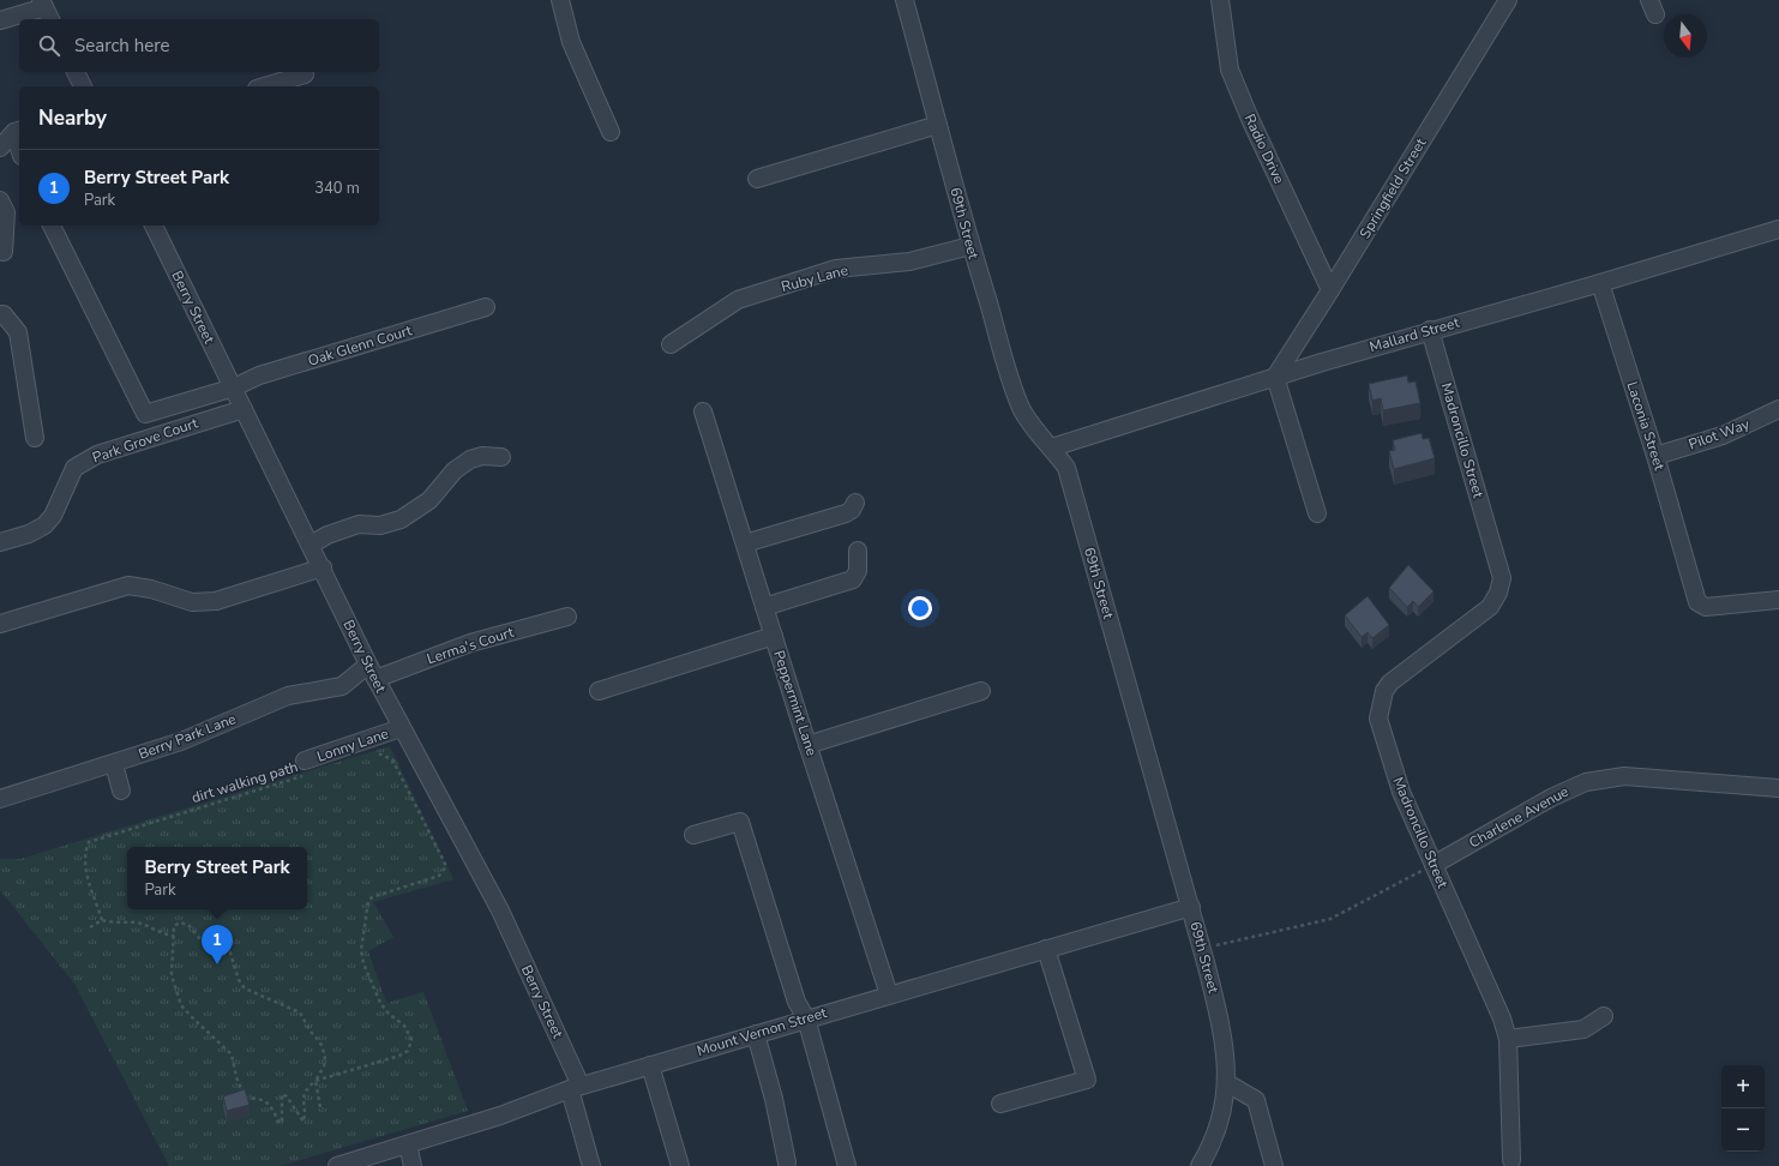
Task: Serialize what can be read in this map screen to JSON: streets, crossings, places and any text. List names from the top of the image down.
{
  "streets": {
    "street": [
      "Radio Drive",
      "Springfield Street",
      "69th Street",
      "Ruby Lane",
      "Berry Street",
      "Mallard Street",
      "Oak Glenn Court",
      "Laconia Street",
      "Pilot Way",
      "Park Grove Court",
      "Madroncillo Street",
      "Lerma's Court",
      "Peppermint Lane",
      "Berry Park Lane",
      "Lonny Lane",
      "Charlene Avenue",
      "Mount Vernon Street"
    ],
    "path": ["dirt walking path"]
  },
  "crossings": [
    ["Radio Drive", "Springfield Street"],
    ["Springfield Street", "Mallard Street"],
    ["69th Street", "Ruby Lane"],
    ["69th Street", "Mallard Street"],
    ["69th Street", "Mount Vernon Street"],
    ["Berry Street", "Oak Glenn Court"],
    ["Berry Street", "Park Grove Court"],
    ["Berry Street", "Lerma's Court"],
    ["Berry Street", "Berry Park Lane"],
    ["Berry Street", "Lonny Lane"],
    ["Berry Street", "Mount Vernon Street"],
    ["Mallard Street", "Laconia Street"],
    ["Mallard Street", "Madroncillo Street"],
    ["Laconia Street", "Pilot Way"],
    ["Madroncillo Street", "Charlene Avenue"],
    ["Lerma's Court", "Berry Park Lane"],
    ["Peppermint Lane", "Mount Vernon Street"],
    ["Lonny Lane", "dirt walking path"]
  ],
  "north": "bottom",
  "page": {
    "search": "Search here",
    "heading": "Nearby",
    "list": [
      {
        "mark": "1",
        "name": "Berry Street Park",
        "note": "Park",
        "value": "340 m"
      }
    ],
    "popup": ["Berry Street Park", "Park"],
    "pins": "1",
    "map_buttons": ["+", "−"]
  }
}
